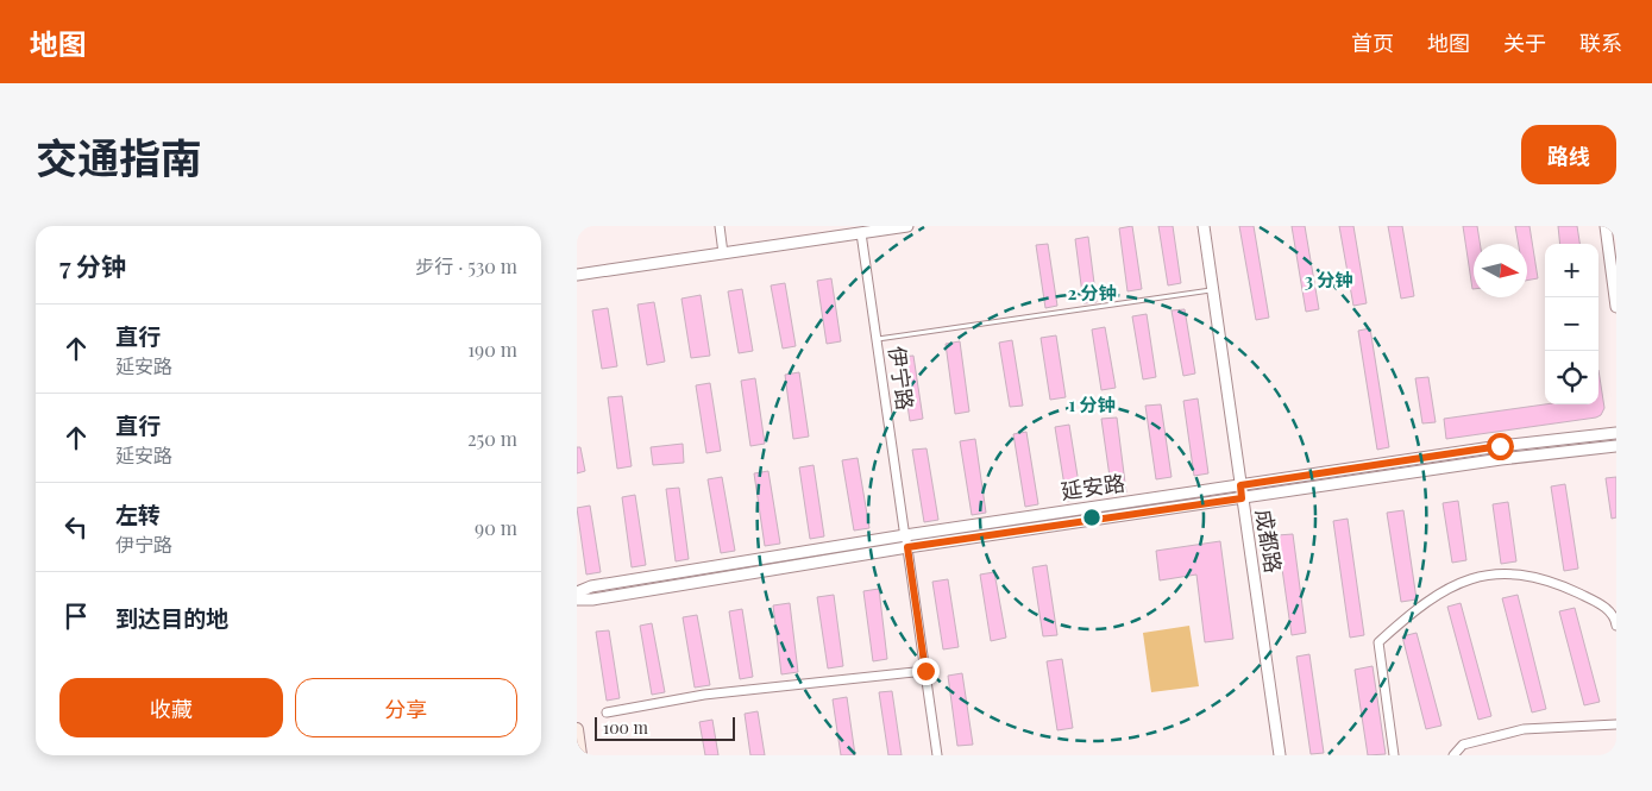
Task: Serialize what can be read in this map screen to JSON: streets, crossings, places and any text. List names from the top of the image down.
{
  "streets": {
    "street": ["伊宁路", "延安路", "成都路"]
  },
  "crossings": [
    ["延安路", "成都路"]
  ],
  "scale_bar": "100 m",
  "north": "right",
  "page": {
    "header": "地图",
    "nav": [
      "首页",
      "地图",
      "关于",
      "联系"
    ],
    "title": "交通指南",
    "buttons": [
      "路线",
      ["收藏", "分享"]
    ],
    "heading": ["7 分钟", "步行 · 530 m"],
    "map_buttons": ["+", "−"],
    "list": [
      ["直行", "延安路", "190 m"],
      ["直行", "延安路", "250 m"],
      ["左转", "伊宁路", "90 m"],
      "到达目的地"
    ],
    "scale": "100 m"
  },
  "rings": ["3 分钟", "2 分钟", "1 分钟"]
}
